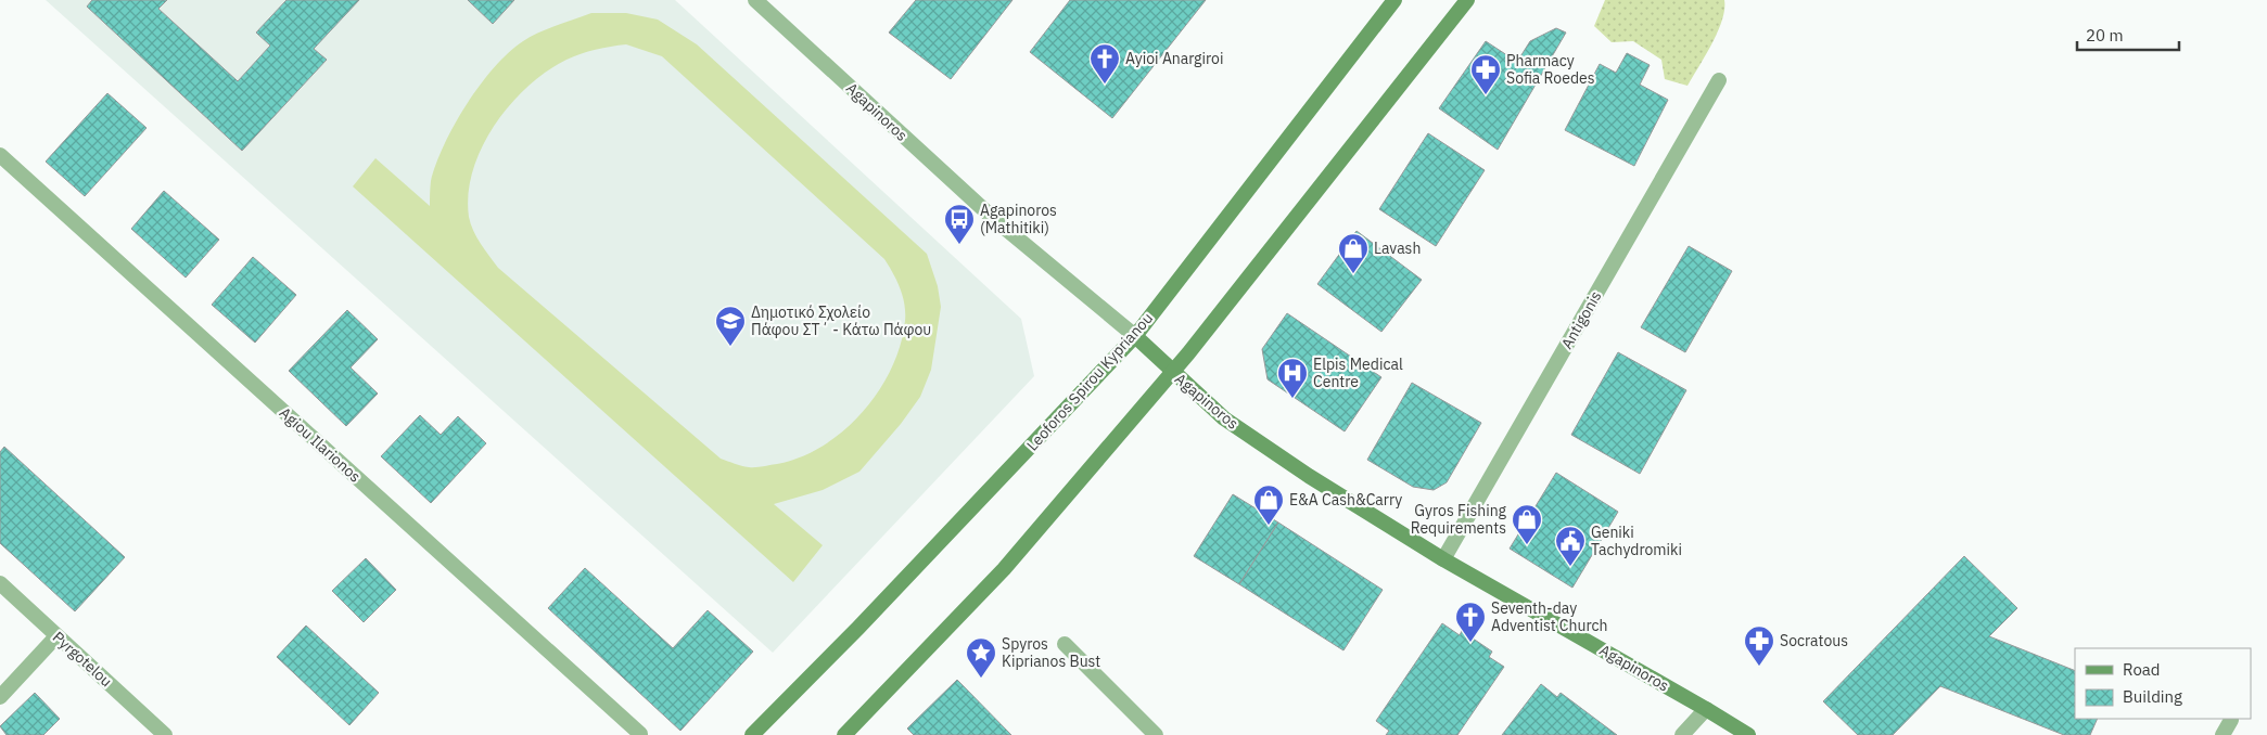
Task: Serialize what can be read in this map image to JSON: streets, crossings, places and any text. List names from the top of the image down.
{
  "streets": {
    "main road": ["Agapinoros", "Leoforos Spirou Kyprianou"],
    "street": ["Antigonis", "Agiou Ilarionos", "Pyrgotelou"]
  },
  "crossings": [
    ["Agapinoros", "Antigonis"],
    ["Agapinoros", "Leoforos Spirou Kyprianou"]
  ],
  "places": {
    "church": ["Ayioi Anargiroi", "Seventh-day Adventist Church"],
    "pharmacy": ["Pharmacy Sofia Roedes", "Socratous"],
    "bus stop": ["Agapinoros (Mathitiki)"],
    "shop": ["Lavash", "E&A Cash&Carry", "Gyros Fishing Requirements"],
    "school or university": ["Δημοτικό Σχολείο Πάφου ΣΤ΄ - Κάτω Πάφου"],
    "hospital": ["Elpis Medical Centre"],
    "public building": ["Geniki Tachydromiki"],
    "place": ["Spyros Kiprianos Bust"]
  },
  "legend": ["Road", "Building"],
  "scale_bar": "20 m"
}
